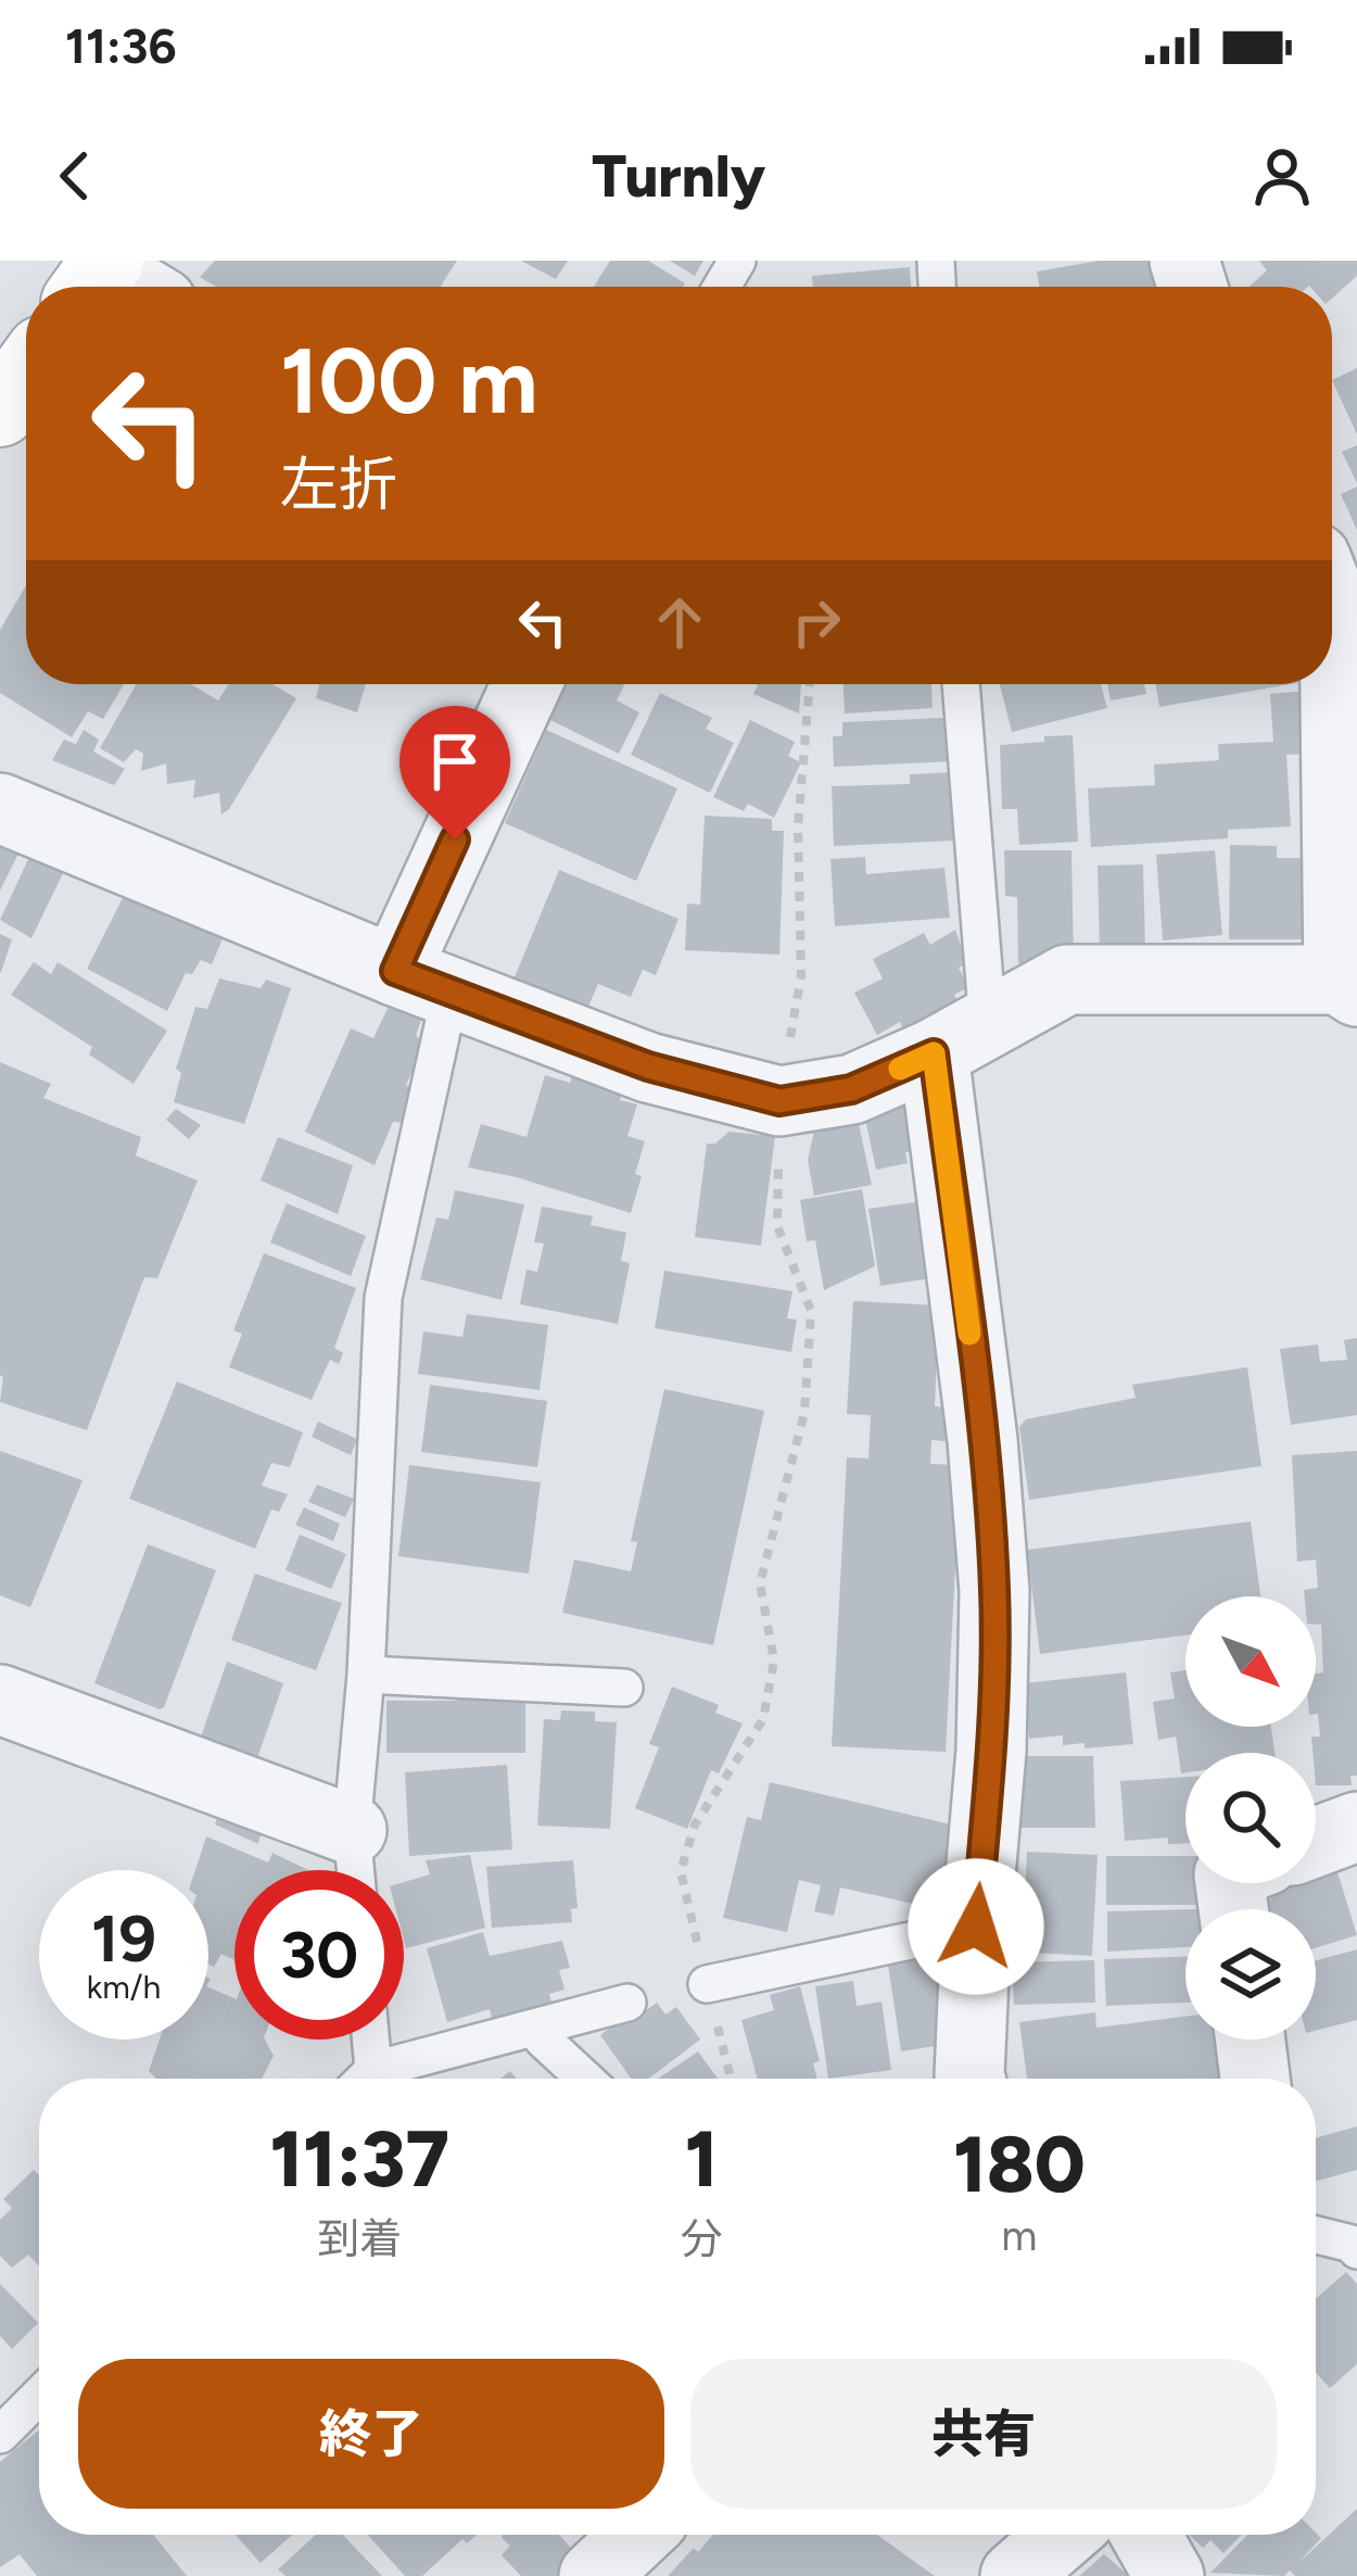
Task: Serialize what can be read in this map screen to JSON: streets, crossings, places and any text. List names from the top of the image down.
{
  "north": "bottom right",
  "page": {
    "status": "11:36",
    "header": "Turnly",
    "turn": ["100 m", "左折"],
    "speed": "19 km/h",
    "limit": "30",
    "eta": [
      "11:37",
      "到着",
      "1",
      "分",
      "180",
      "m"
    ],
    "buttons": ["終了", "共有"]
  }
}
